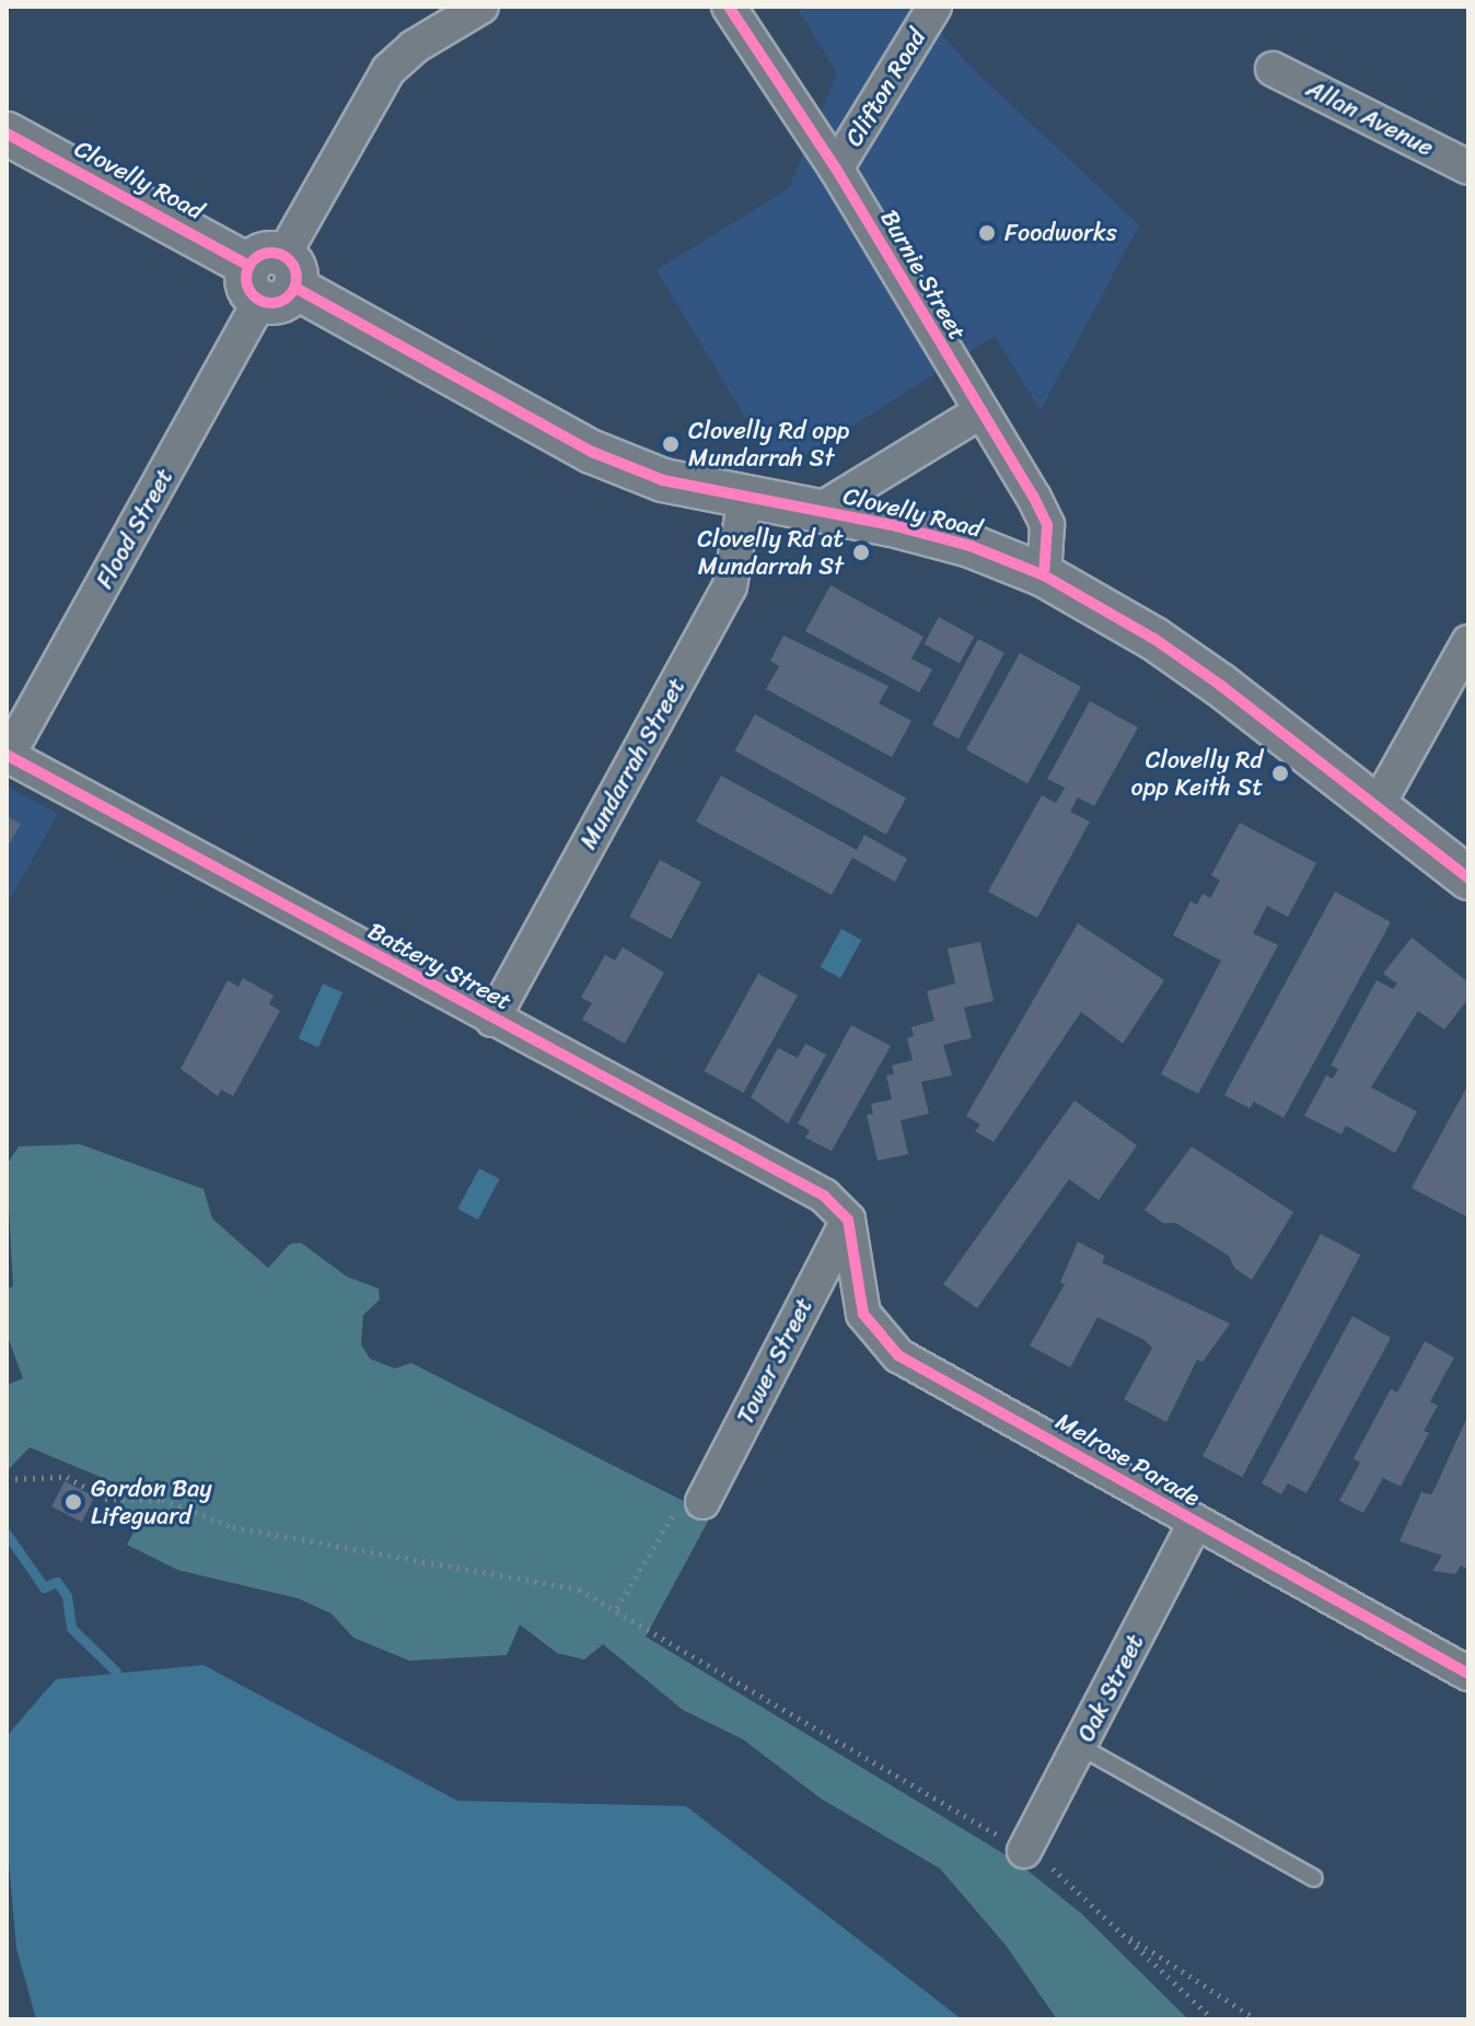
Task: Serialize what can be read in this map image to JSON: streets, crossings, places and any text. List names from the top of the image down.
{
  "streets": {
    "street": [
      "Clifton Road",
      "Allan Avenue",
      "Clovelly Road",
      "Burnie Street",
      "Flood Street",
      "Mundarrah Street",
      "Battery Street",
      "Tower Street",
      "Melrose Parade",
      "Oak Street"
    ]
  },
  "crossings": [
    ["Clifton Road", "Burnie Street"],
    ["Clovelly Road", "Burnie Street"],
    ["Clovelly Road", "Flood Street"],
    ["Clovelly Road", "Mundarrah Street"],
    ["Flood Street", "Battery Street"],
    ["Mundarrah Street", "Battery Street"],
    ["Battery Street", "Tower Street"],
    ["Battery Street", "Melrose Parade"],
    ["Tower Street", "Melrose Parade"],
    ["Melrose Parade", "Oak Street"]
  ],
  "places": [
    "Foodworks",
    "Clovelly Rd opp Mundarrah St",
    "Clovelly Rd at Mundarrah St",
    "Clovelly Rd opp Keith St",
    "Gordon Bay Lifeguard"
  ]
}
